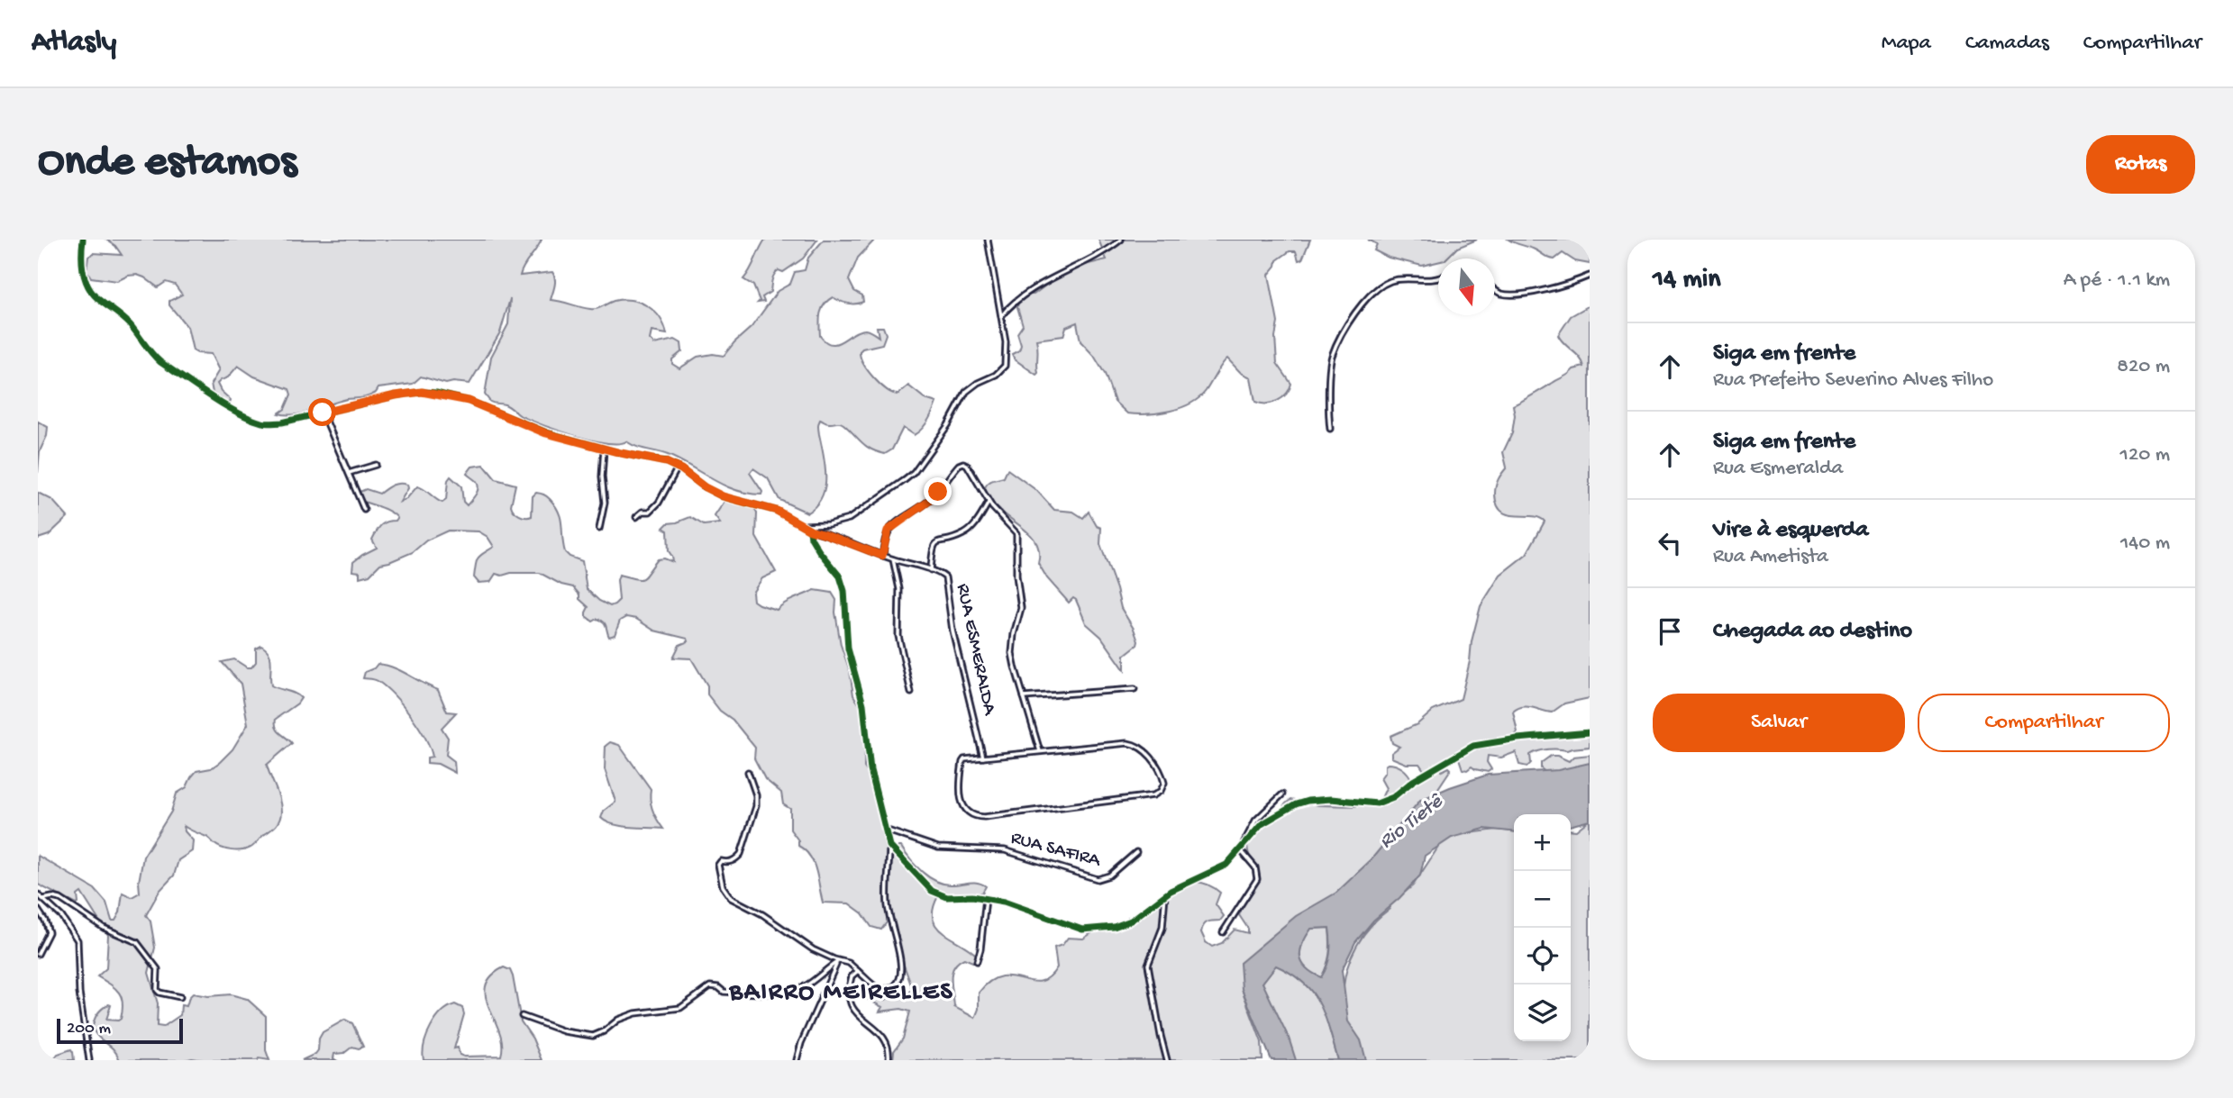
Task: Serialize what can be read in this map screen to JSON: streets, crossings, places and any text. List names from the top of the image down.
{
  "streets": {
    "street": ["RUA ESMERALDA", "RUA SAFIRA"]
  },
  "districts": ["BAIRRO MEIRELLES"],
  "water": ["Rio Tietê"],
  "scale_bar": "200 m",
  "north": "bottom",
  "page": {
    "header": "Atlasly",
    "nav": ["Mapa", "Camadas", "Compartilhar"],
    "buttons": [
      "Rotas",
      ["Salvar", "Compartilhar"]
    ],
    "title": "Onde estamos",
    "heading": ["14 min", "A pé · 1.1 km"],
    "list": [
      ["Siga em frente", "Rua Prefeito Severino Alves Filho", "820 m"],
      ["Siga em frente", "Rua Esmeralda", "120 m"],
      ["Vire à esquerda", "Rua Ametista", "140 m"],
      "Chegada ao destino"
    ],
    "map_buttons": ["+", "−"],
    "scale": "200 m"
  }
}
